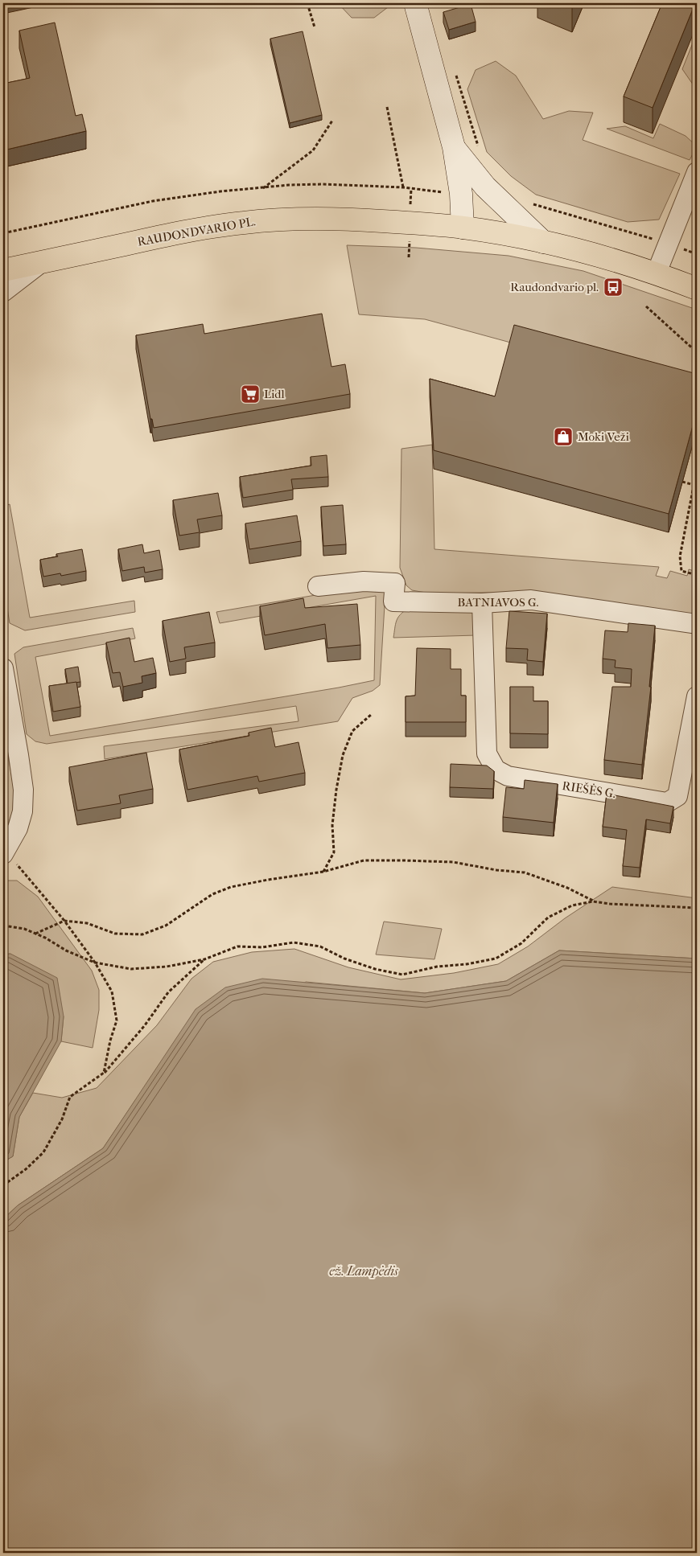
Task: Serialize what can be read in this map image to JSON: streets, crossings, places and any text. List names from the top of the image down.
{
  "streets": {
    "main road": ["RAUDONDVARIO PL."],
    "street": ["BATNIAVOS G.", "RIEŠĖS G."]
  },
  "crossings": [
    ["BATNIAVOS G.", "RIEŠĖS G."]
  ],
  "water": ["ež. Lampėdis"],
  "places": {
    "bus stop": ["Raudondvario pl."],
    "supermarket": ["Lidl"],
    "shop": ["Moki Veži"]
  }
}
